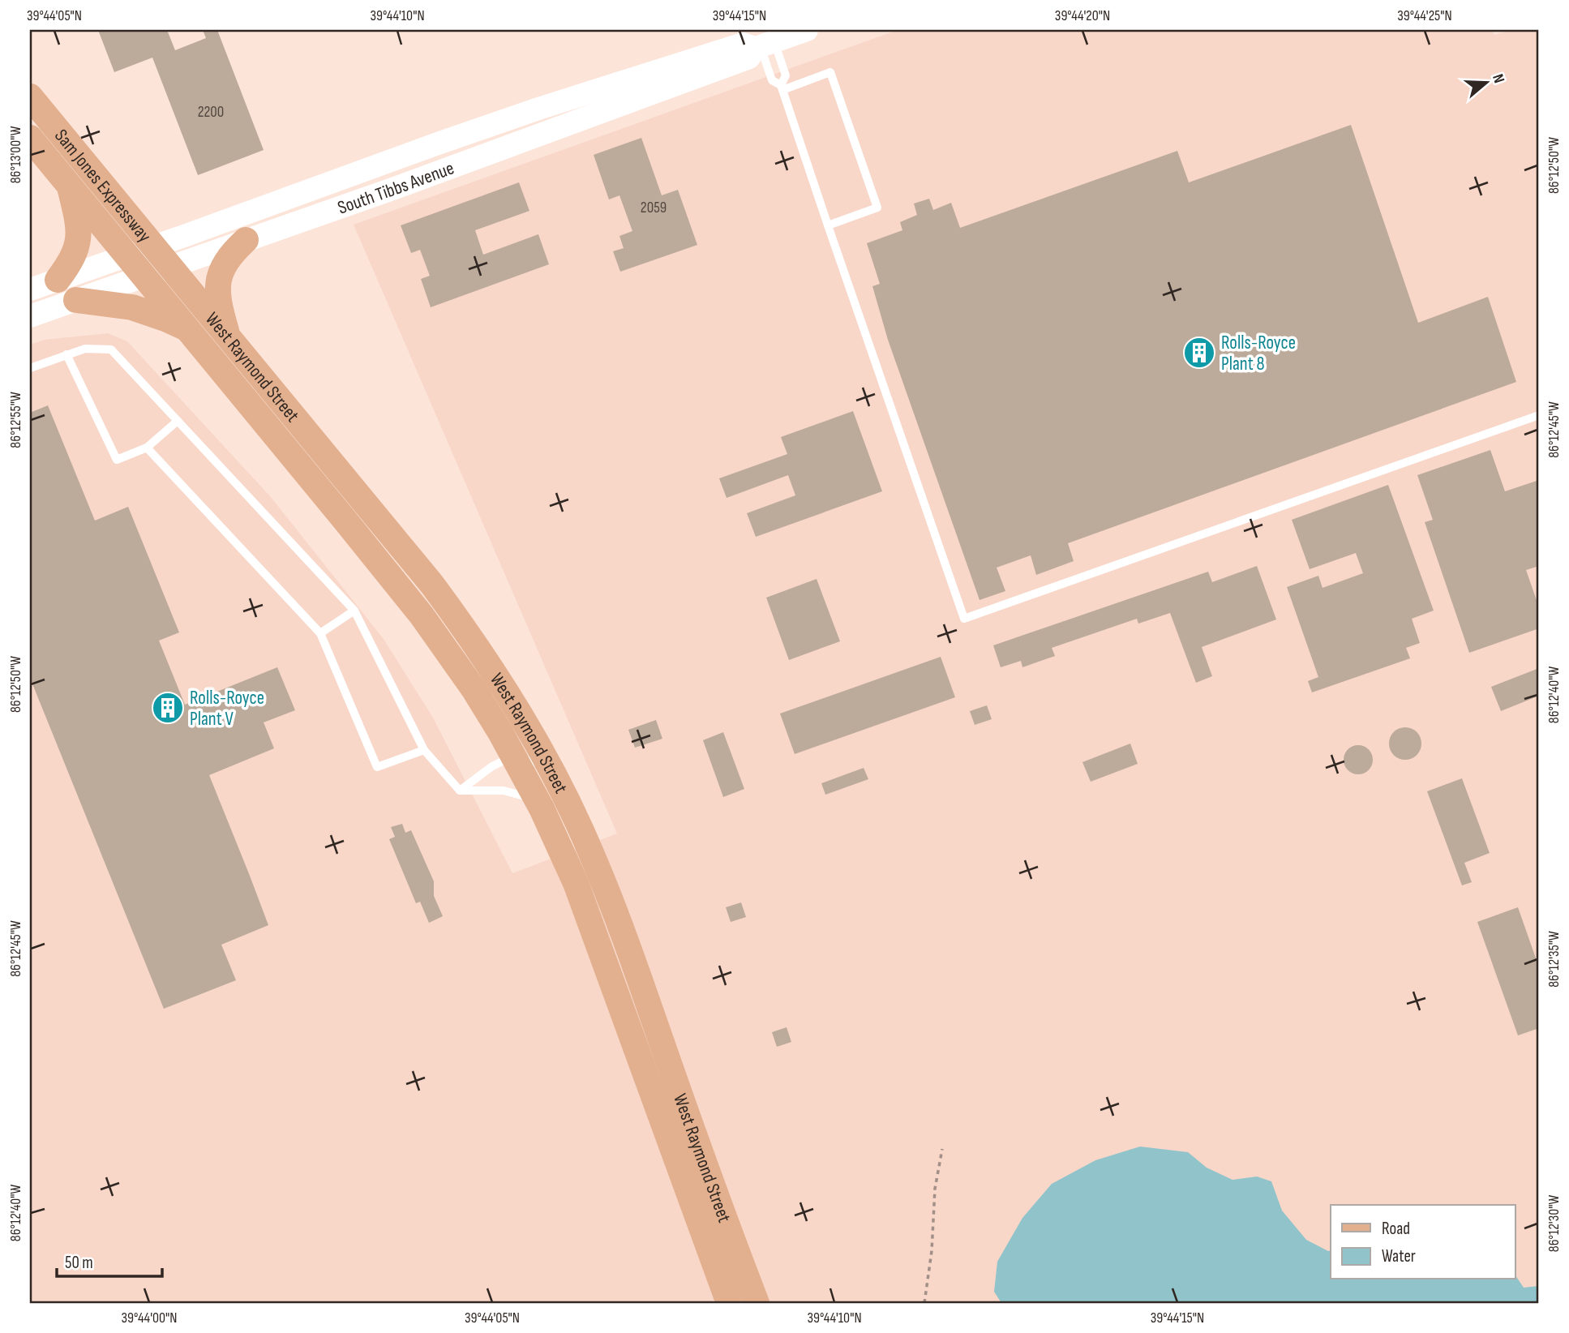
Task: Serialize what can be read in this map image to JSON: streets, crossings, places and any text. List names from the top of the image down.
{
  "streets": {
    "main road": ["Sam Jones Expressway", "South Tibbs Avenue", "West Raymond Street"]
  },
  "crossings": [
    ["Sam Jones Expressway", "South Tibbs Avenue"],
    ["Sam Jones Expressway", "West Raymond Street"],
    ["South Tibbs Avenue", "West Raymond Street"]
  ],
  "places": {
    "building": ["Rolls-Royce Plant 8", "Rolls-Royce Plant V"]
  },
  "house_numbers": ["2200", "2059"],
  "legend": ["Road", "Water"],
  "scale_bar": "50 m",
  "north": "right",
  "coordinates": [
    "39°44'05\"N",
    "39°44'10\"N",
    "39°44'15\"N",
    "39°44'20\"N",
    "39°44'25\"N",
    "86°13'00\"W",
    "86°12'50\"W",
    "86°12'55\"W",
    "86°12'45\"W",
    "86°12'40\"W",
    "86°12'35\"W",
    "86°12'30\"W",
    "39°44'00\"N"
  ]
}
